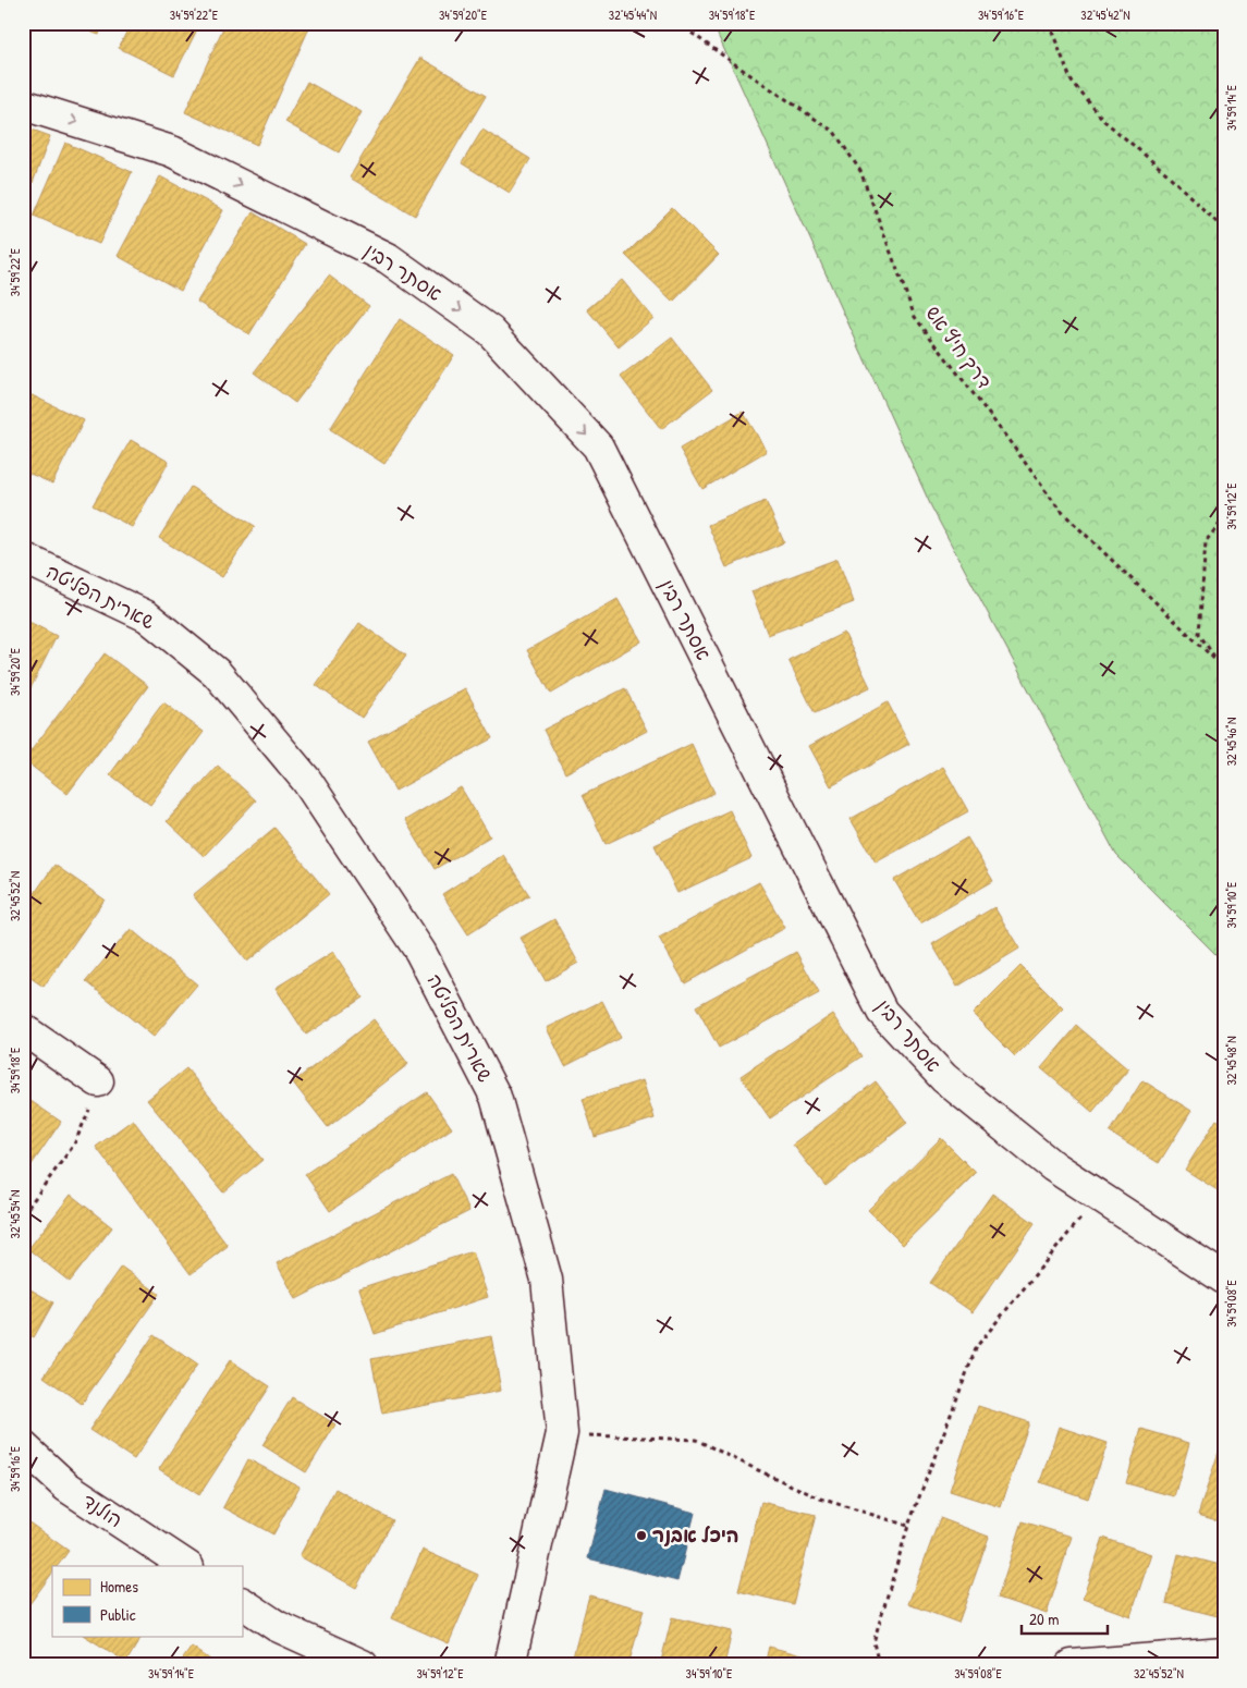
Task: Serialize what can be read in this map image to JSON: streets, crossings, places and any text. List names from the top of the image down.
{
  "streets": {
    "street": ["אסתר רבין", "שארית הפליטה", "הולנד"],
    "path": ["דרך חיץ אש"]
  },
  "one_way": ["אסתר רבין"],
  "places": ["היכל אבנר"],
  "legend": ["Homes", "Public"],
  "scale_bar": "20 m",
  "coordinates": [
    "34°59'22\"E",
    "34°59'20\"E",
    "32°45'44\"N",
    "34°59'18\"E",
    "34°59'16\"E",
    "32°45'42\"N",
    "34°59'14\"E",
    "34°59'12\"E",
    "32°45'46\"N",
    "32°45'52\"N",
    "34°59'10\"E",
    "32°45'48\"N",
    "32°45'54\"N",
    "34°59'08\"E"
  ]
}
